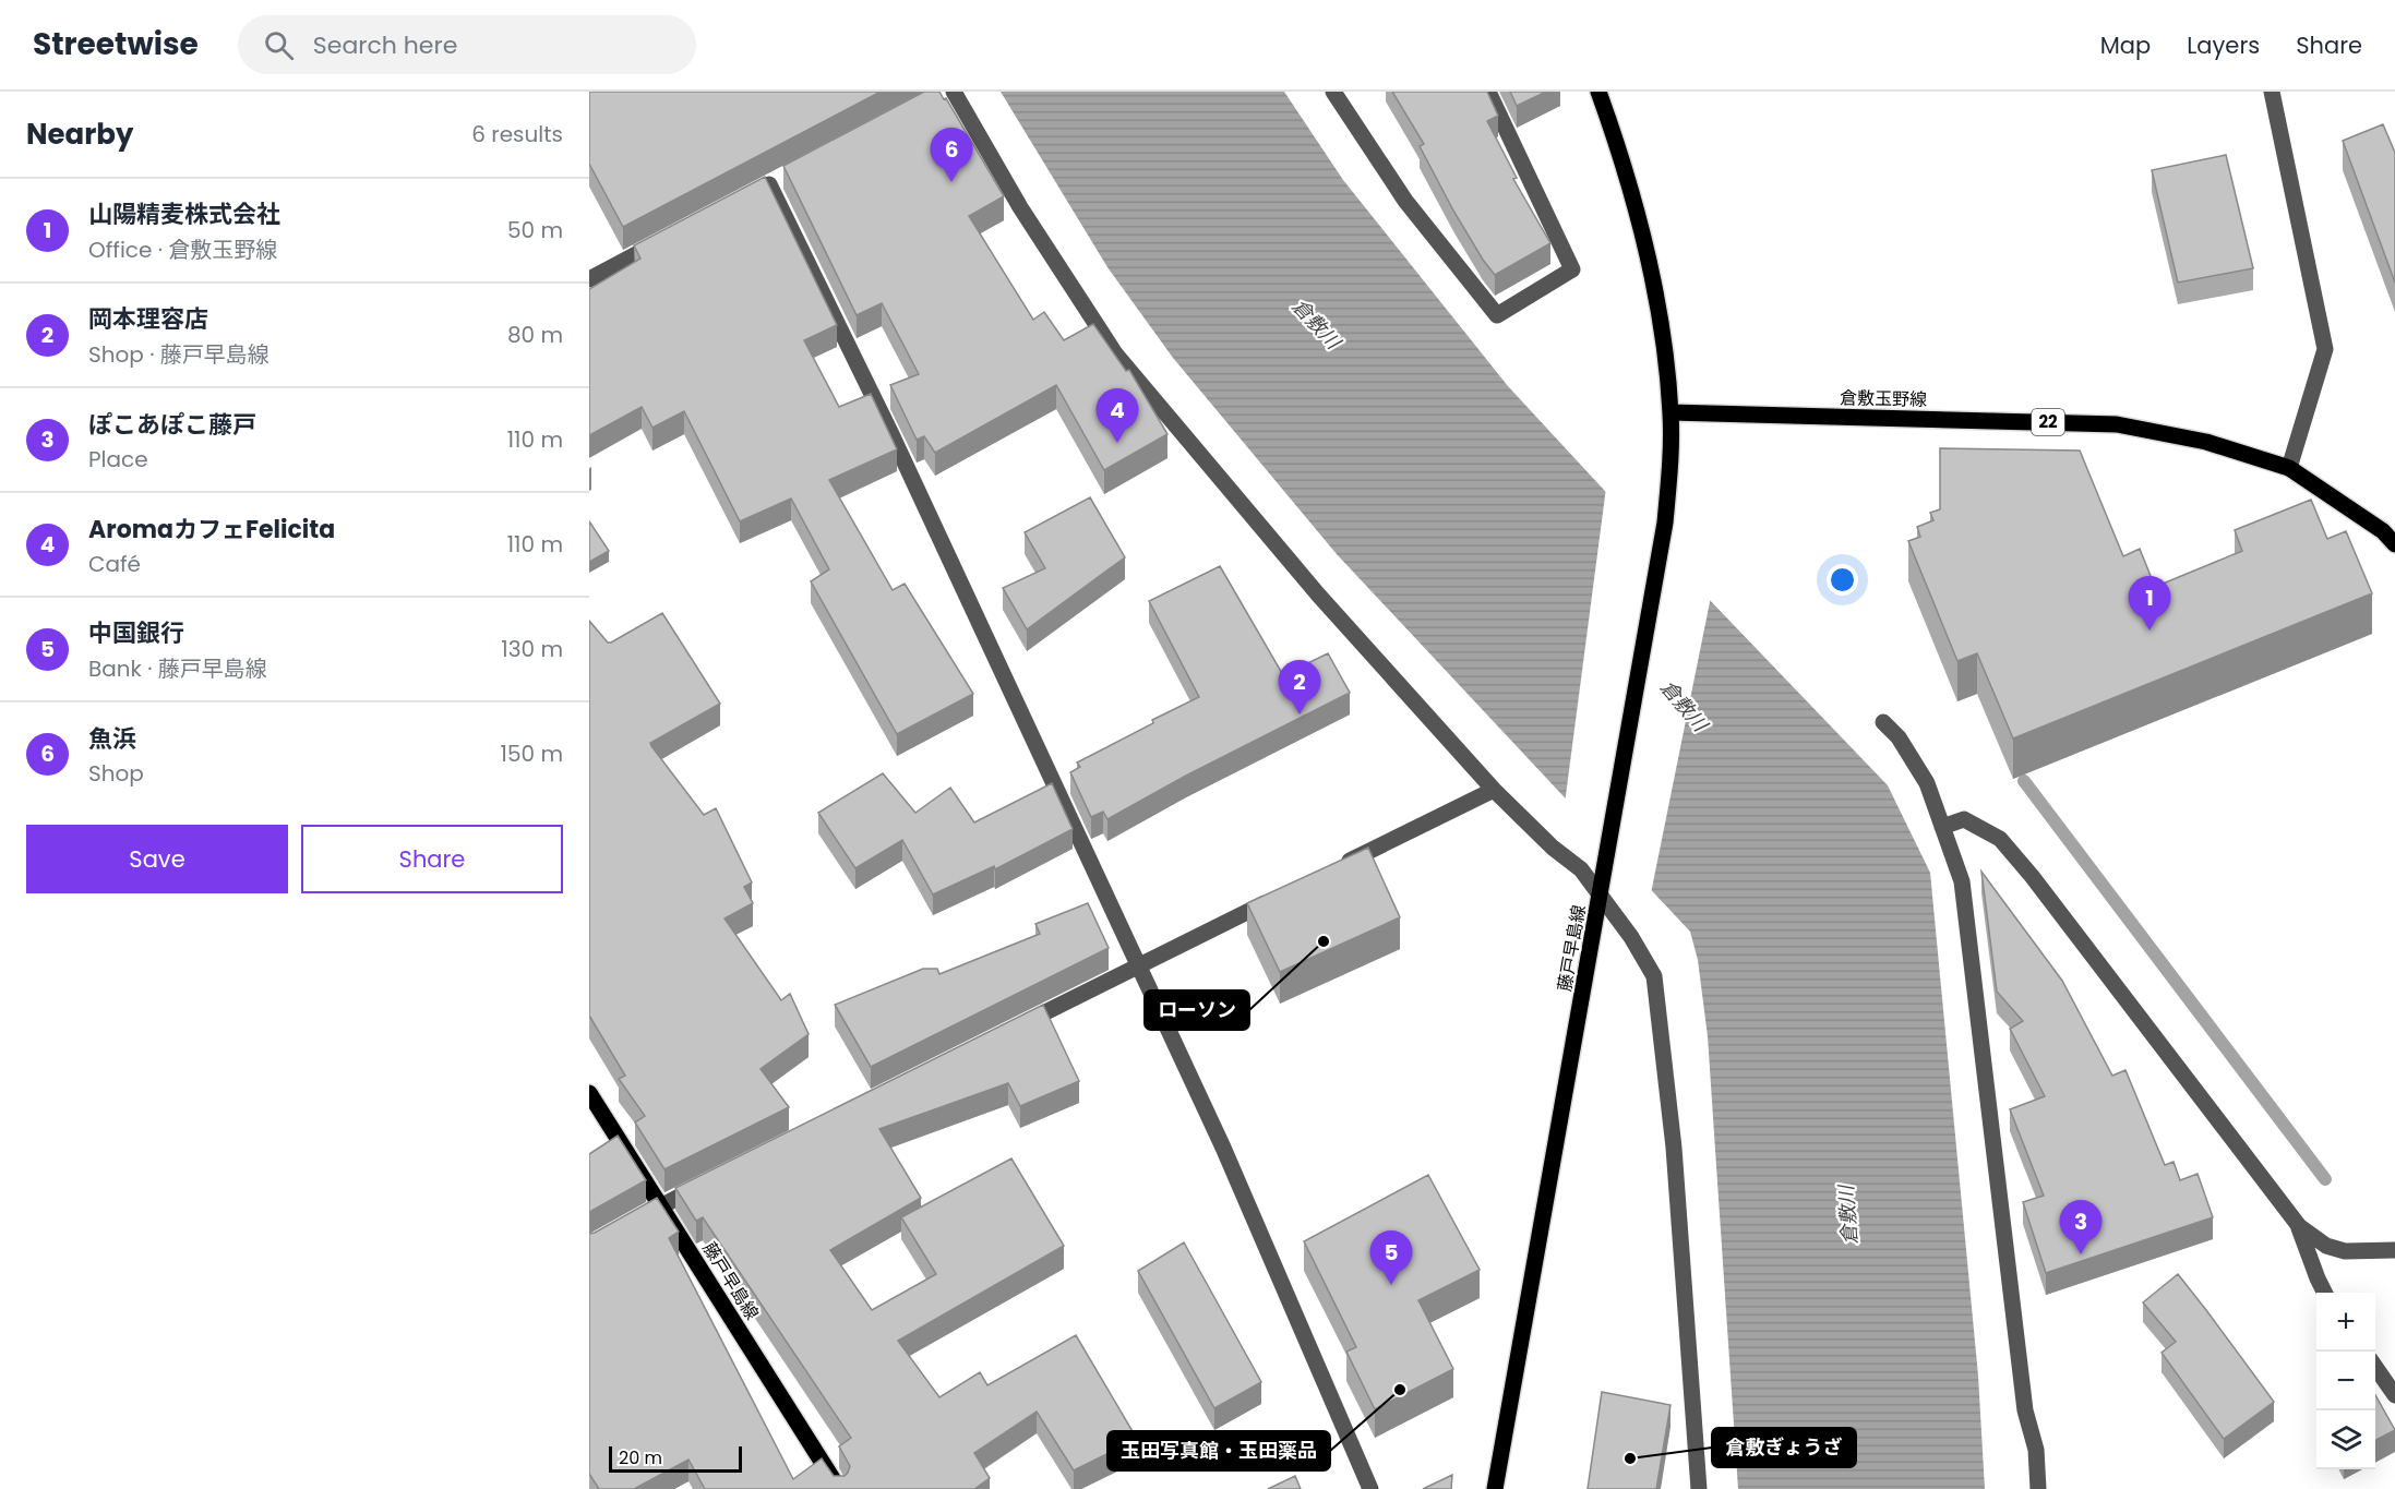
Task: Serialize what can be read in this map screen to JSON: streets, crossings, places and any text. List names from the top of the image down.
{
  "streets": {
    "main road": ["倉敷玉野線", "22", "藤戸早島線"]
  },
  "crossings": [
    ["倉敷玉野線", "藤戸早島線"]
  ],
  "water": ["倉敷川"],
  "places": ["ローソン", "玉田写真館・玉田薬品", "倉敷ぎょうざ"],
  "scale_bar": "20 m",
  "page": {
    "header": "Streetwise",
    "search": "Search here",
    "nav": ["Map", "Layers", "Share"],
    "heading": ["Nearby", "6 results"],
    "pins": [
      "6",
      "4",
      "1",
      "2",
      "3",
      "5"
    ],
    "list": [
      {
        "mark": "1",
        "name": "山陽精麦株式会社",
        "note": "Office · 倉敷玉野線",
        "value": "50 m"
      },
      {
        "mark": "2",
        "name": "岡本理容店",
        "note": "Shop · 藤戸早島線",
        "value": "80 m"
      },
      {
        "mark": "3",
        "name": "ぽこあぽこ藤戸",
        "note": "Place",
        "value": "110 m"
      },
      {
        "mark": "4",
        "name": "AromaカフェFelicita",
        "note": "Café",
        "value": "110 m"
      },
      {
        "mark": "5",
        "name": "中国銀行",
        "note": "Bank · 藤戸早島線",
        "value": "130 m"
      },
      {
        "mark": "6",
        "name": "魚浜",
        "note": "Shop",
        "value": "150 m"
      }
    ],
    "buttons": ["Save", "Share"],
    "map_buttons": ["+", "−"],
    "scale": "20 m"
  }
}
